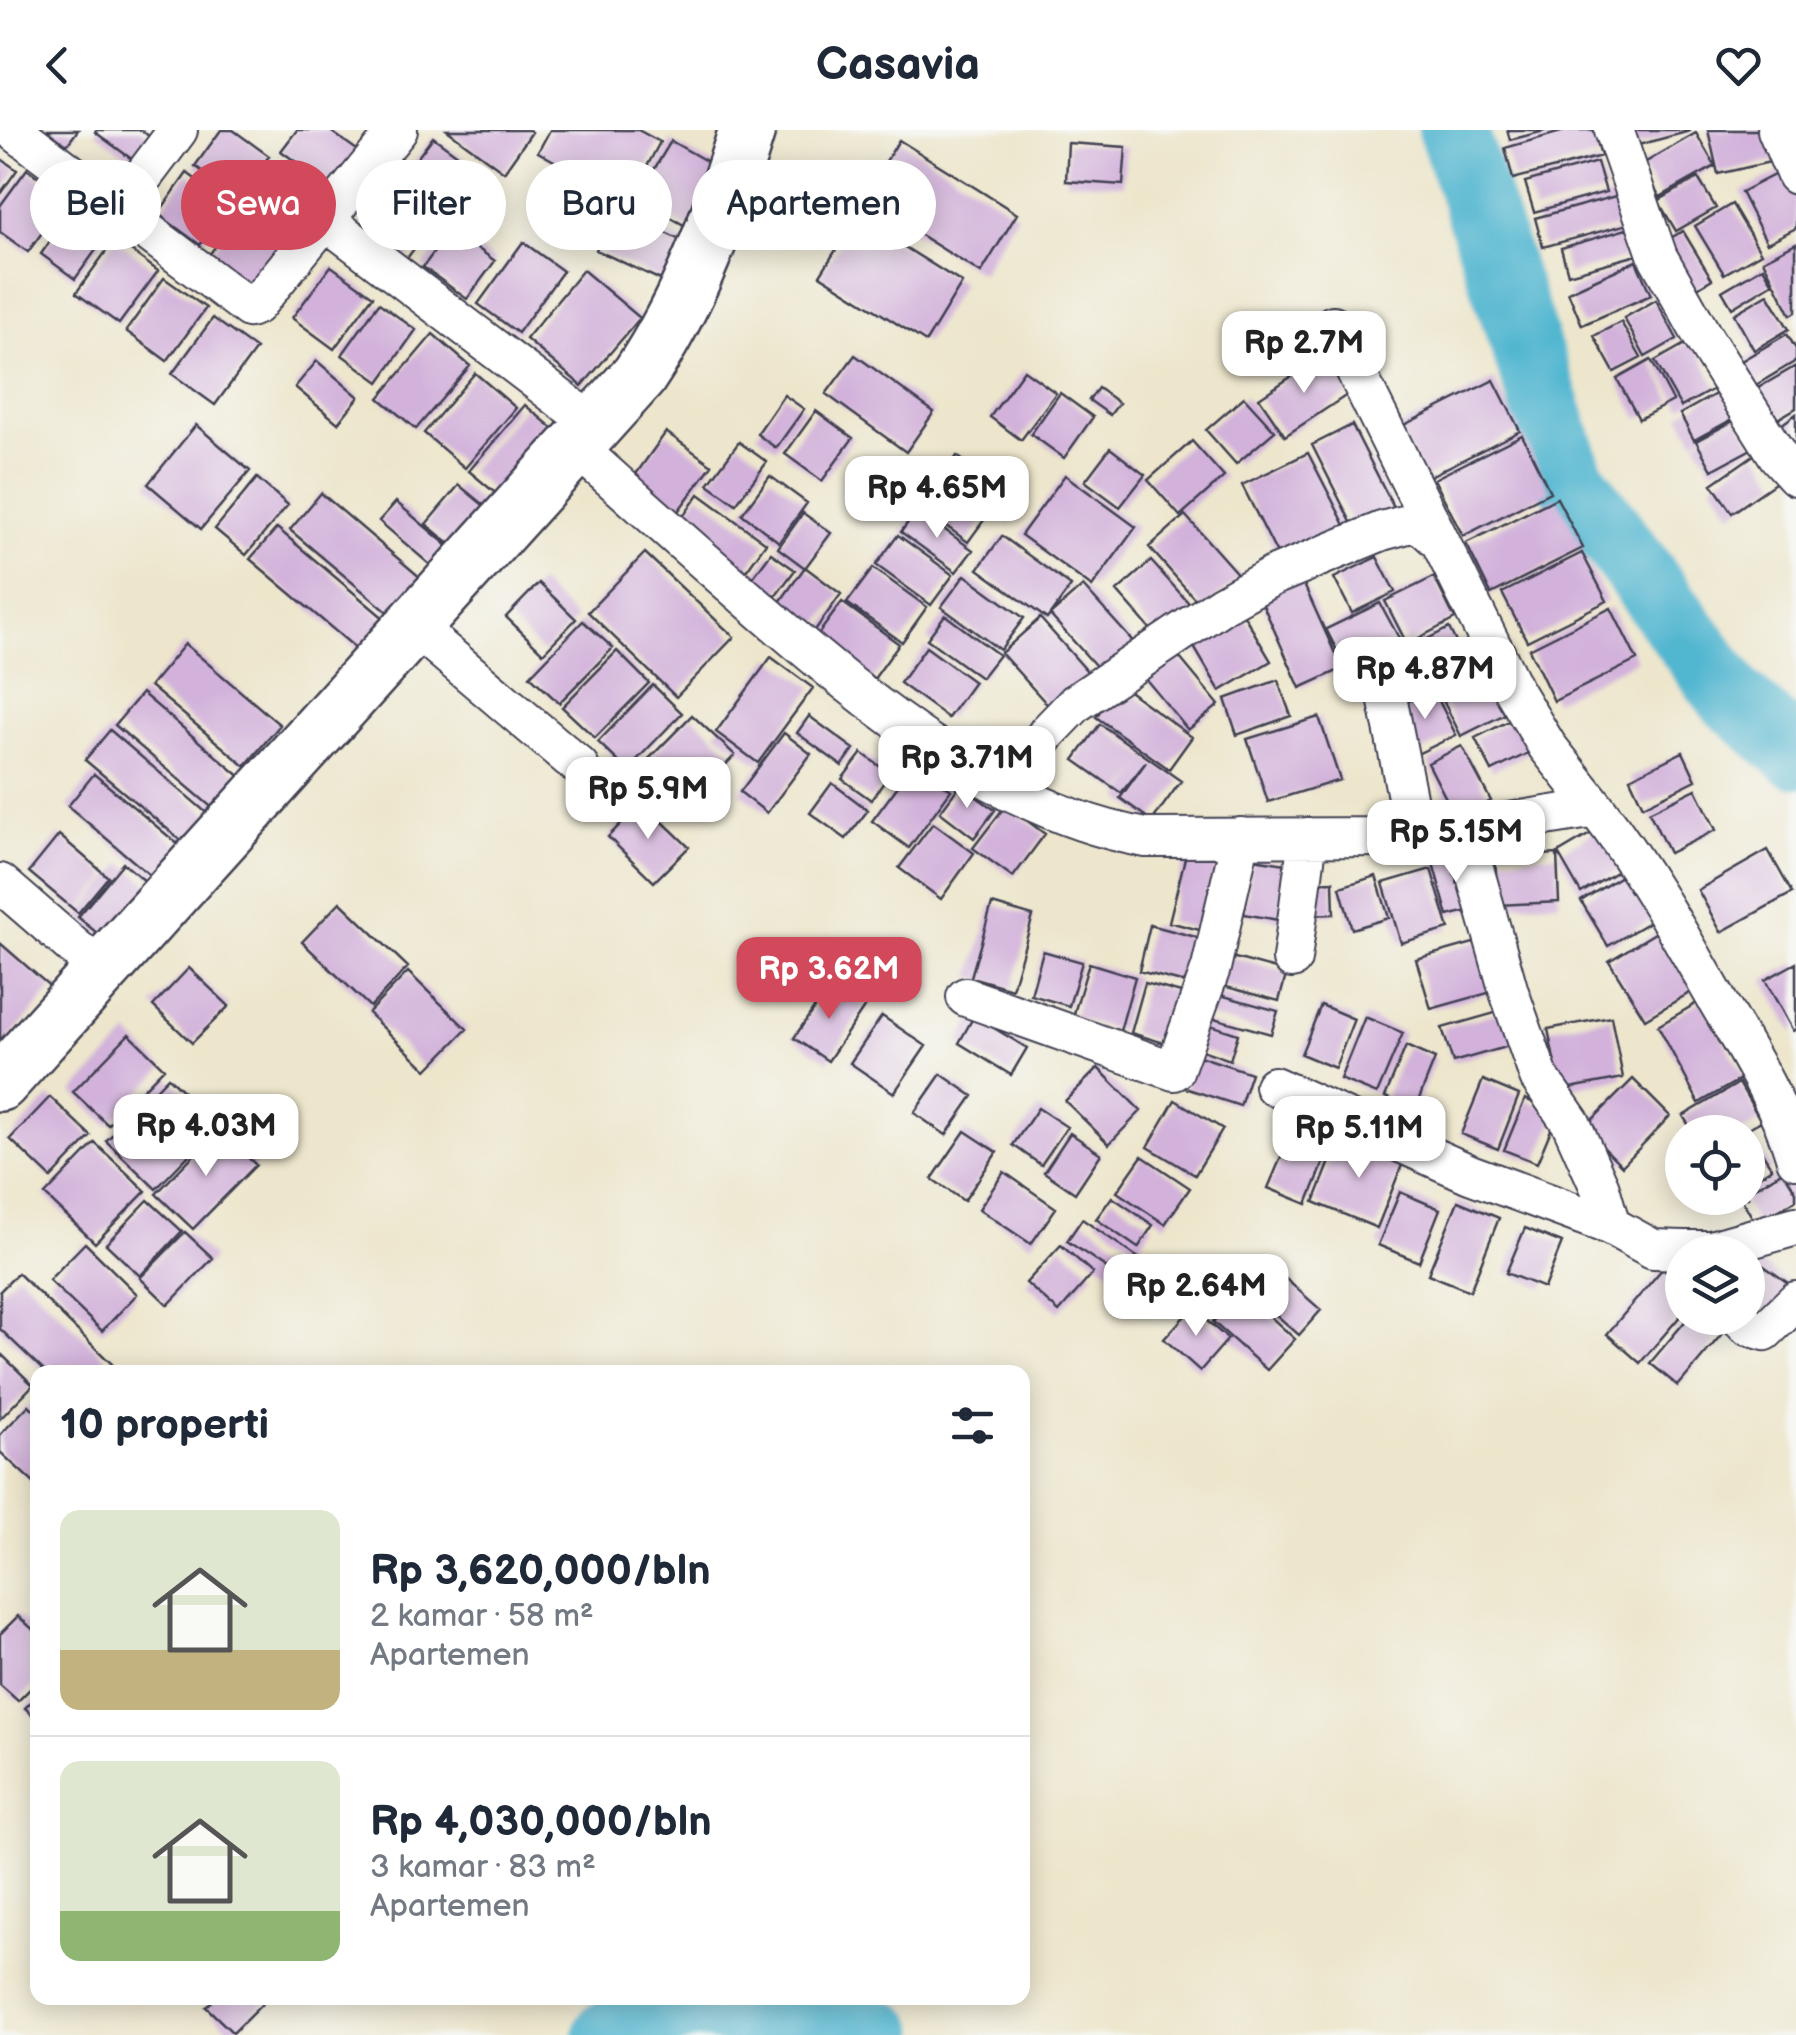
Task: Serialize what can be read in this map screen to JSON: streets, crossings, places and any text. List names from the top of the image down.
{
  "page": {
    "header": "Casavia",
    "chip": [
      "Beli",
      "Sewa",
      "Filter",
      "Baru",
      "Apartemen"
    ],
    "price": [
      "Rp 2.7M",
      "Rp 4.65M",
      "Rp 4.87M",
      "Rp 3.71M",
      "Rp 5.9M",
      "Rp 5.15M",
      "Rp 3.62M",
      "Rp 4.03M",
      "Rp 5.11M",
      "Rp 2.64M"
    ],
    "heading": "10 properti",
    "list": [
      {
        "name": "Rp 3,620,000/bln",
        "note": "2 kamar · 58 m² · Apartemen"
      },
      {
        "name": "Rp 4,030,000/bln",
        "note": "3 kamar · 83 m² · Apartemen"
      }
    ]
  }
}
